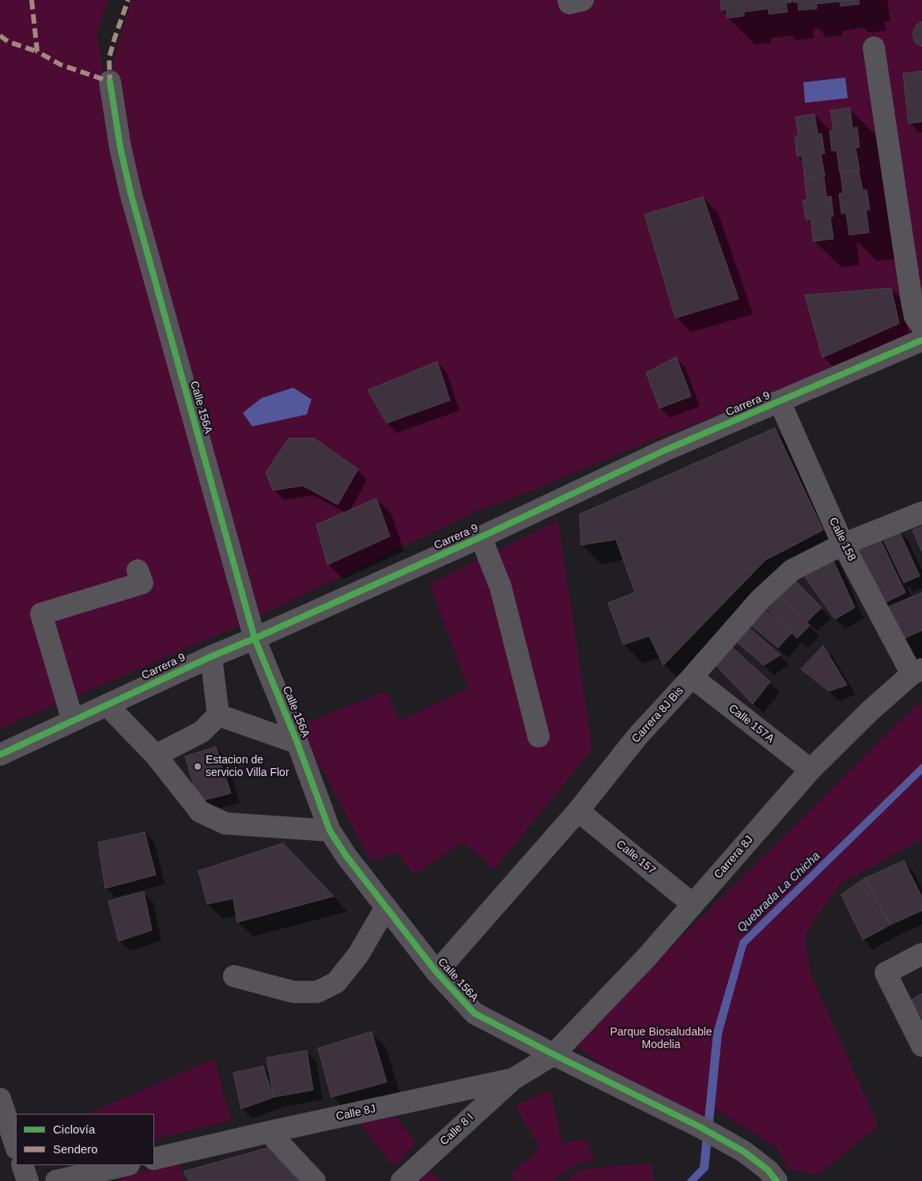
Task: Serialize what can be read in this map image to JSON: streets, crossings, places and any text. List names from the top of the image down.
{
  "streets": {
    "street": [
      "Carrera 9",
      "Calle 156A",
      "Calle 158",
      "Carrera 8J Bis",
      "Calle 157A",
      "Calle 157",
      "Carrera 8J",
      "Calle 8J",
      "Calle 8 I"
    ]
  },
  "crossings": [
    ["Carrera 9", "Calle 156A"],
    ["Carrera 9", "Calle 158"],
    ["Calle 156A", "Carrera 8J Bis"],
    ["Calle 156A", "Carrera 8J"],
    ["Calle 156A", "Calle 8J"],
    ["Calle 158", "Carrera 8J Bis"],
    ["Calle 158", "Carrera 8J"],
    ["Carrera 8J Bis", "Calle 157A"],
    ["Carrera 8J Bis", "Calle 157"],
    ["Calle 157A", "Carrera 8J"],
    ["Calle 157", "Carrera 8J"],
    ["Carrera 8J", "Calle 8J"],
    ["Calle 8J", "Calle 8 I"]
  ],
  "water": ["Quebrada La Chicha"],
  "parks": ["Parque Biosaludable Modelia"],
  "places": ["Estacion de servicio Villa Flor"],
  "legend": ["Ciclovía", "Sendero"]
}
